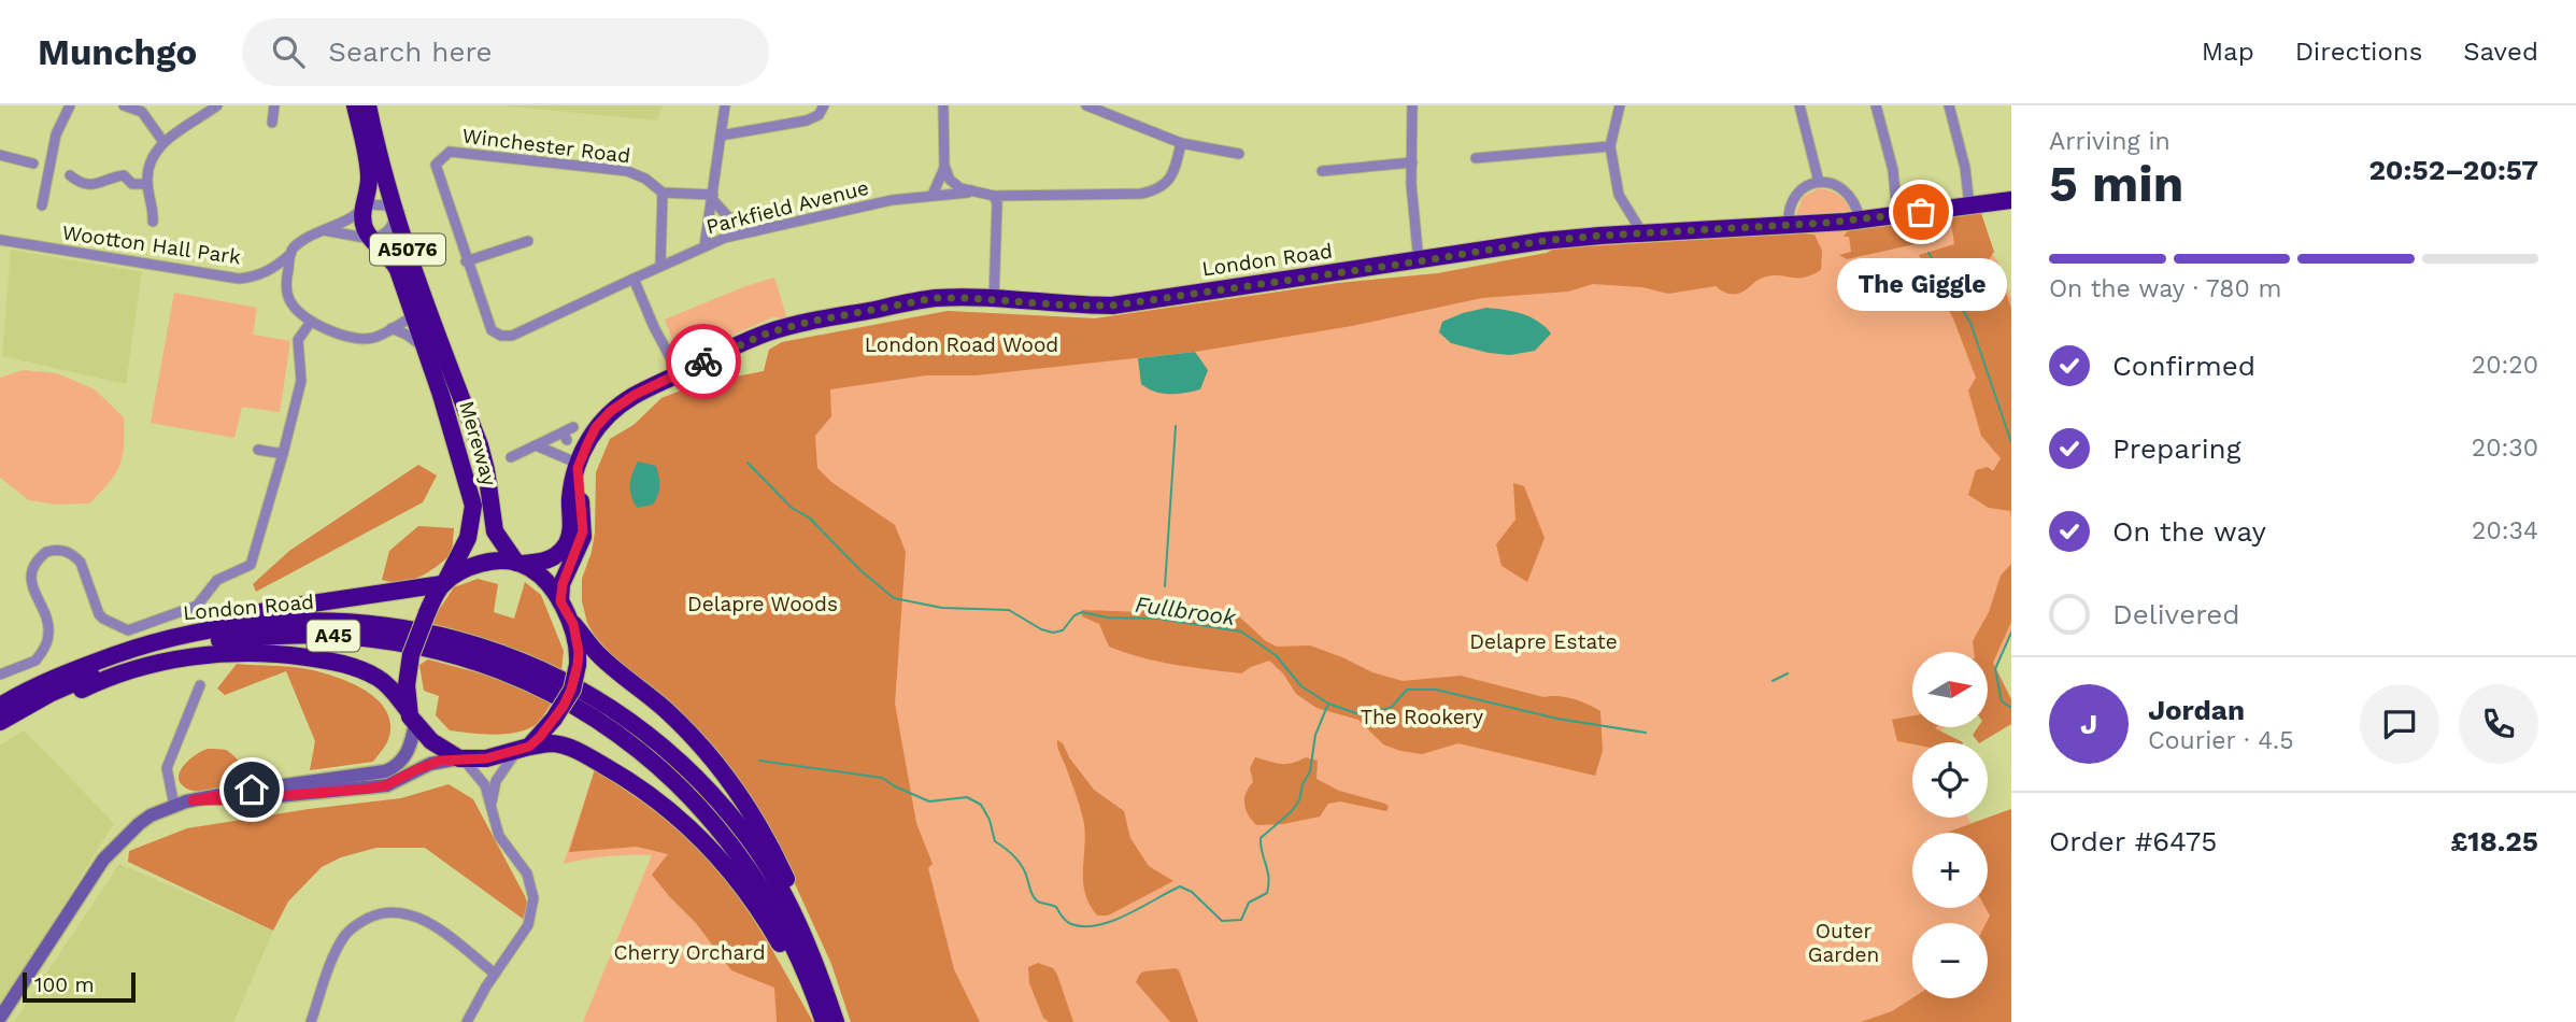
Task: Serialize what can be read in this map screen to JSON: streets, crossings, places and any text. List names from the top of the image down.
{
  "streets": {
    "highway": [
      "A5076",
      "London Road",
      "Mereway",
      "A45"
    ],
    "street": ["Winchester Road", "Parkfield Avenue", "Wootton Hall Park"]
  },
  "crossings": [
    ["Winchester Road", "Parkfield Avenue"],
    ["Wootton Hall Park", "Mereway"],
    ["London Road", "Mereway"],
    ["London Road", "A45"]
  ],
  "water": ["Fullbrook"],
  "parks": [
    "London Road Wood",
    "Delapre Woods",
    "Delapre Estate",
    "The Rookery",
    "Outer Garden",
    "Cherry Orchard"
  ],
  "places": ["The Giggle"],
  "scale_bar": "100 m",
  "north": "right",
  "page": {
    "header": "Munchgo",
    "search": "Search here",
    "nav": ["Map", "Directions", "Saved"],
    "heading": ["5 min", "Arriving in", "20:52–20:57"],
    "panel": [
      "Jordan",
      "Courier · 4.5",
      "Order #6475",
      "£18.25"
    ],
    "bar": "On the way · 780 m",
    "bubble": "The Giggle",
    "list": [
      ["Confirmed", "20:20"],
      ["Preparing", "20:30"],
      ["On the way", "20:34"],
      "Delivered"
    ],
    "map_buttons": ["+", "−"],
    "round": "J",
    "scale": "100 m"
  }
}
